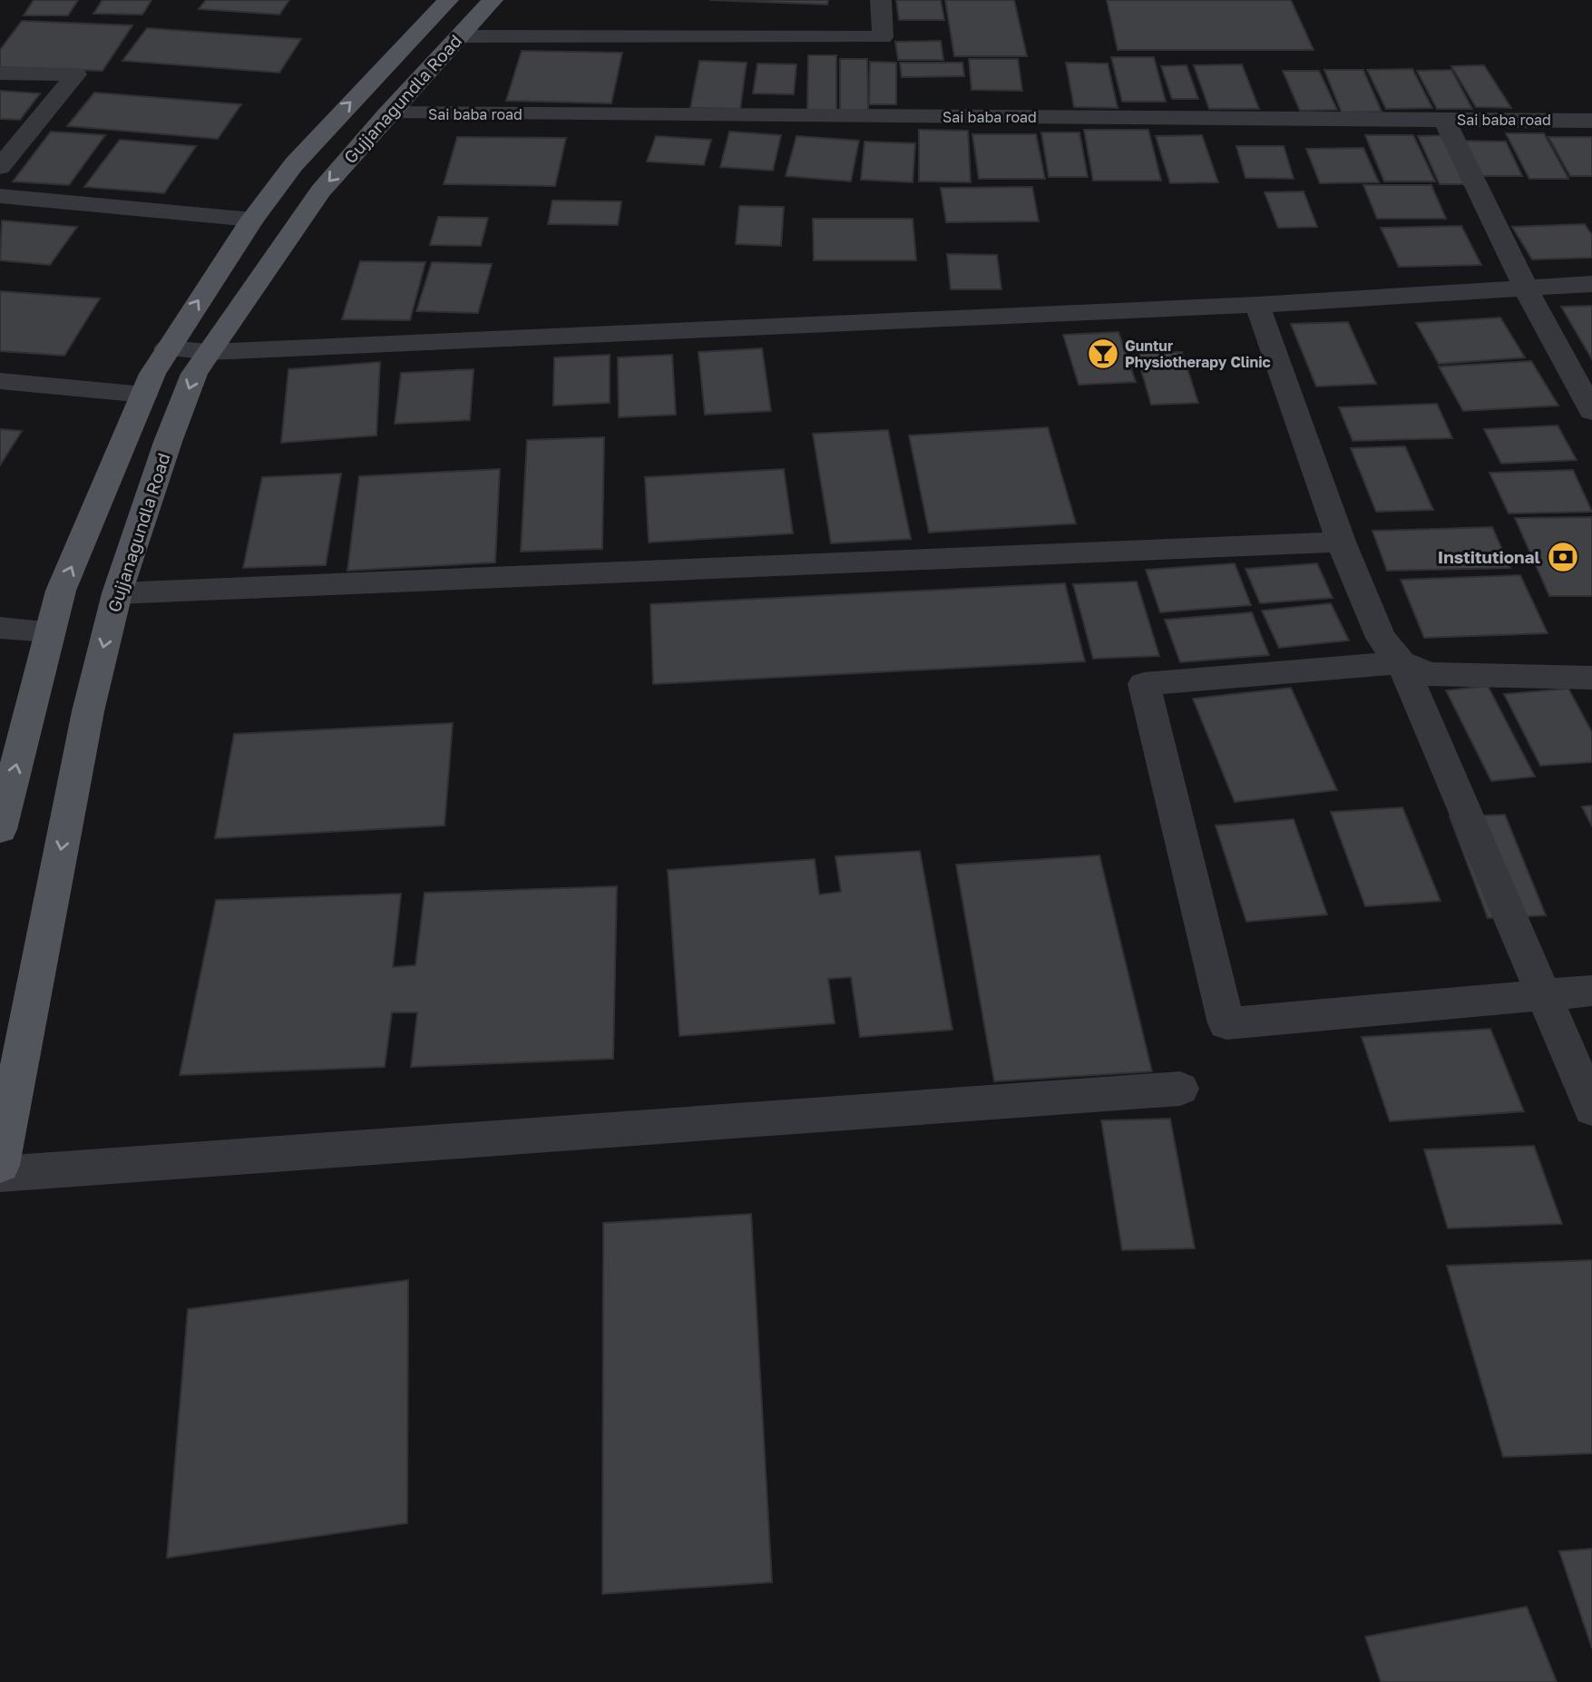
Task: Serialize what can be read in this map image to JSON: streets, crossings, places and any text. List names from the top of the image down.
{
  "streets": {
    "main road": ["Gujjanagundla Road"],
    "street": ["Sai baba road"]
  },
  "crossings": [
    ["Gujjanagundla Road", "Sai baba road"]
  ],
  "places": {
    "bar": ["Guntur Physiotherapy Clinic"],
    "bank": ["Institutional"]
  }
}
